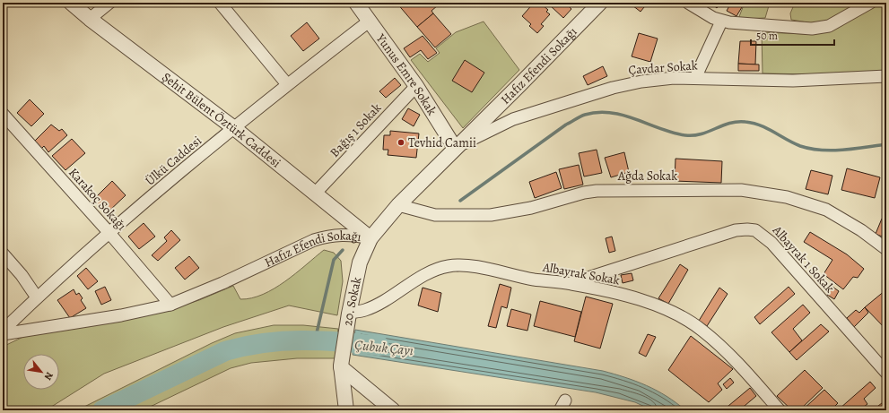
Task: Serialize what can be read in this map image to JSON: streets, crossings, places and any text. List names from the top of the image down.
{
  "streets": {
    "street": [
      "Hafız Efendi Sokağı",
      "Çavdar Sokak",
      "Yunus Emre Sokak",
      "Şehit Bülent Öztürk Caddesi",
      "Bağış 1 Sokak",
      "Ülkü Caddesi",
      "Ağda Sokak",
      "Karakoç Sokağı",
      "Albayrak 1 Sokak",
      "Albayrak Sokak",
      "20. Sokak"
    ]
  },
  "crossings": [
    ["Hafız Efendi Sokağı", "Çavdar Sokak"],
    ["Hafız Efendi Sokağı", "Yunus Emre Sokak"],
    ["Hafız Efendi Sokağı", "Şehit Bülent Öztürk Caddesi"],
    ["Hafız Efendi Sokağı", "Ağda Sokak"],
    ["Hafız Efendi Sokağı", "Karakoç Sokağı"],
    ["Hafız Efendi Sokağı", "20. Sokak"],
    ["Çavdar Sokak", "Yunus Emre Sokak"],
    ["Yunus Emre Sokak", "Bağış 1 Sokak"],
    ["Yunus Emre Sokak", "Ülkü Caddesi"],
    ["Şehit Bülent Öztürk Caddesi", "Bağış 1 Sokak"],
    ["Şehit Bülent Öztürk Caddesi", "Ülkü Caddesi"],
    ["Şehit Bülent Öztürk Caddesi", "20. Sokak"],
    ["Ülkü Caddesi", "Karakoç Sokağı"],
    ["Albayrak 1 Sokak", "Albayrak Sokak"],
    ["Albayrak Sokak", "20. Sokak"]
  ],
  "water": ["Çubuk Çayı"],
  "places": ["Tevhid Camii"],
  "scale_bar": "50 m",
  "north": "bottom right"
}
